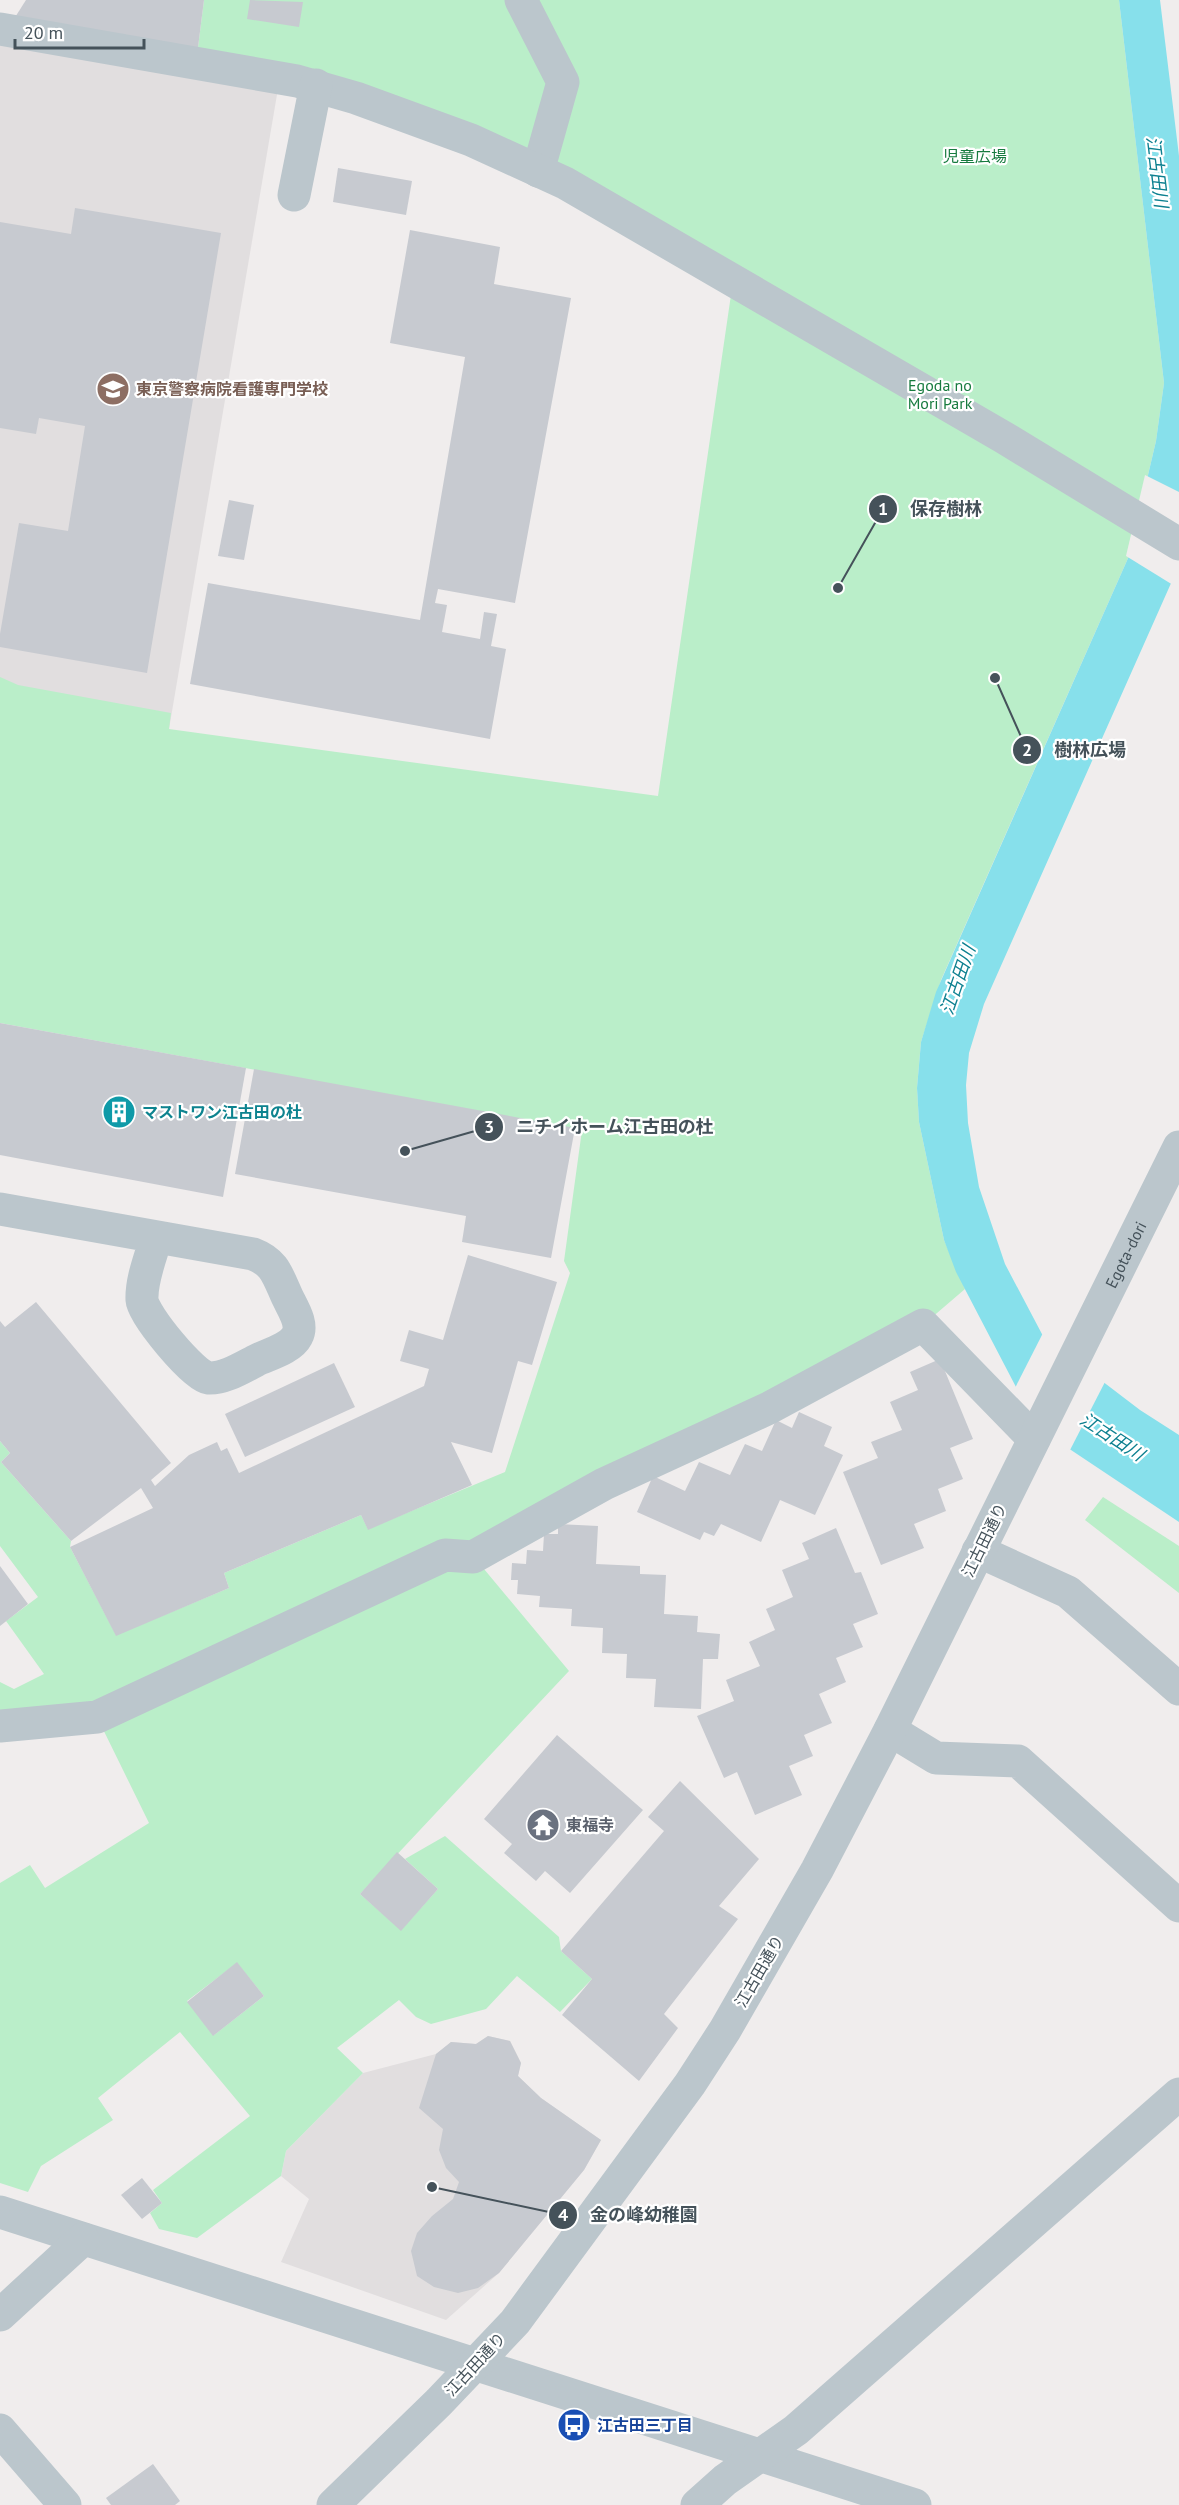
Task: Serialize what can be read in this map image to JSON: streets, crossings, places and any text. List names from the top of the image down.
{
  "streets": {
    "street": ["Egota-dori", "江古田通り"]
  },
  "crossings": [
    ["Egota-dori", "江古田通り"]
  ],
  "water": ["江古田川"],
  "parks": ["児童広場", "Egoda no Mori Park"],
  "places": {
    "school or university": ["東京警察病院看護専門学校"],
    "other": [
      "保存樹林",
      "樹林広場",
      "ニチイホーム江古田の杜",
      "金の峰幼稚園"
    ],
    "building": ["マストワン江古田の杜"],
    "temple": ["東福寺"],
    "bus stop": ["江古田三丁目"]
  },
  "scale_bar": "20 m"
}
